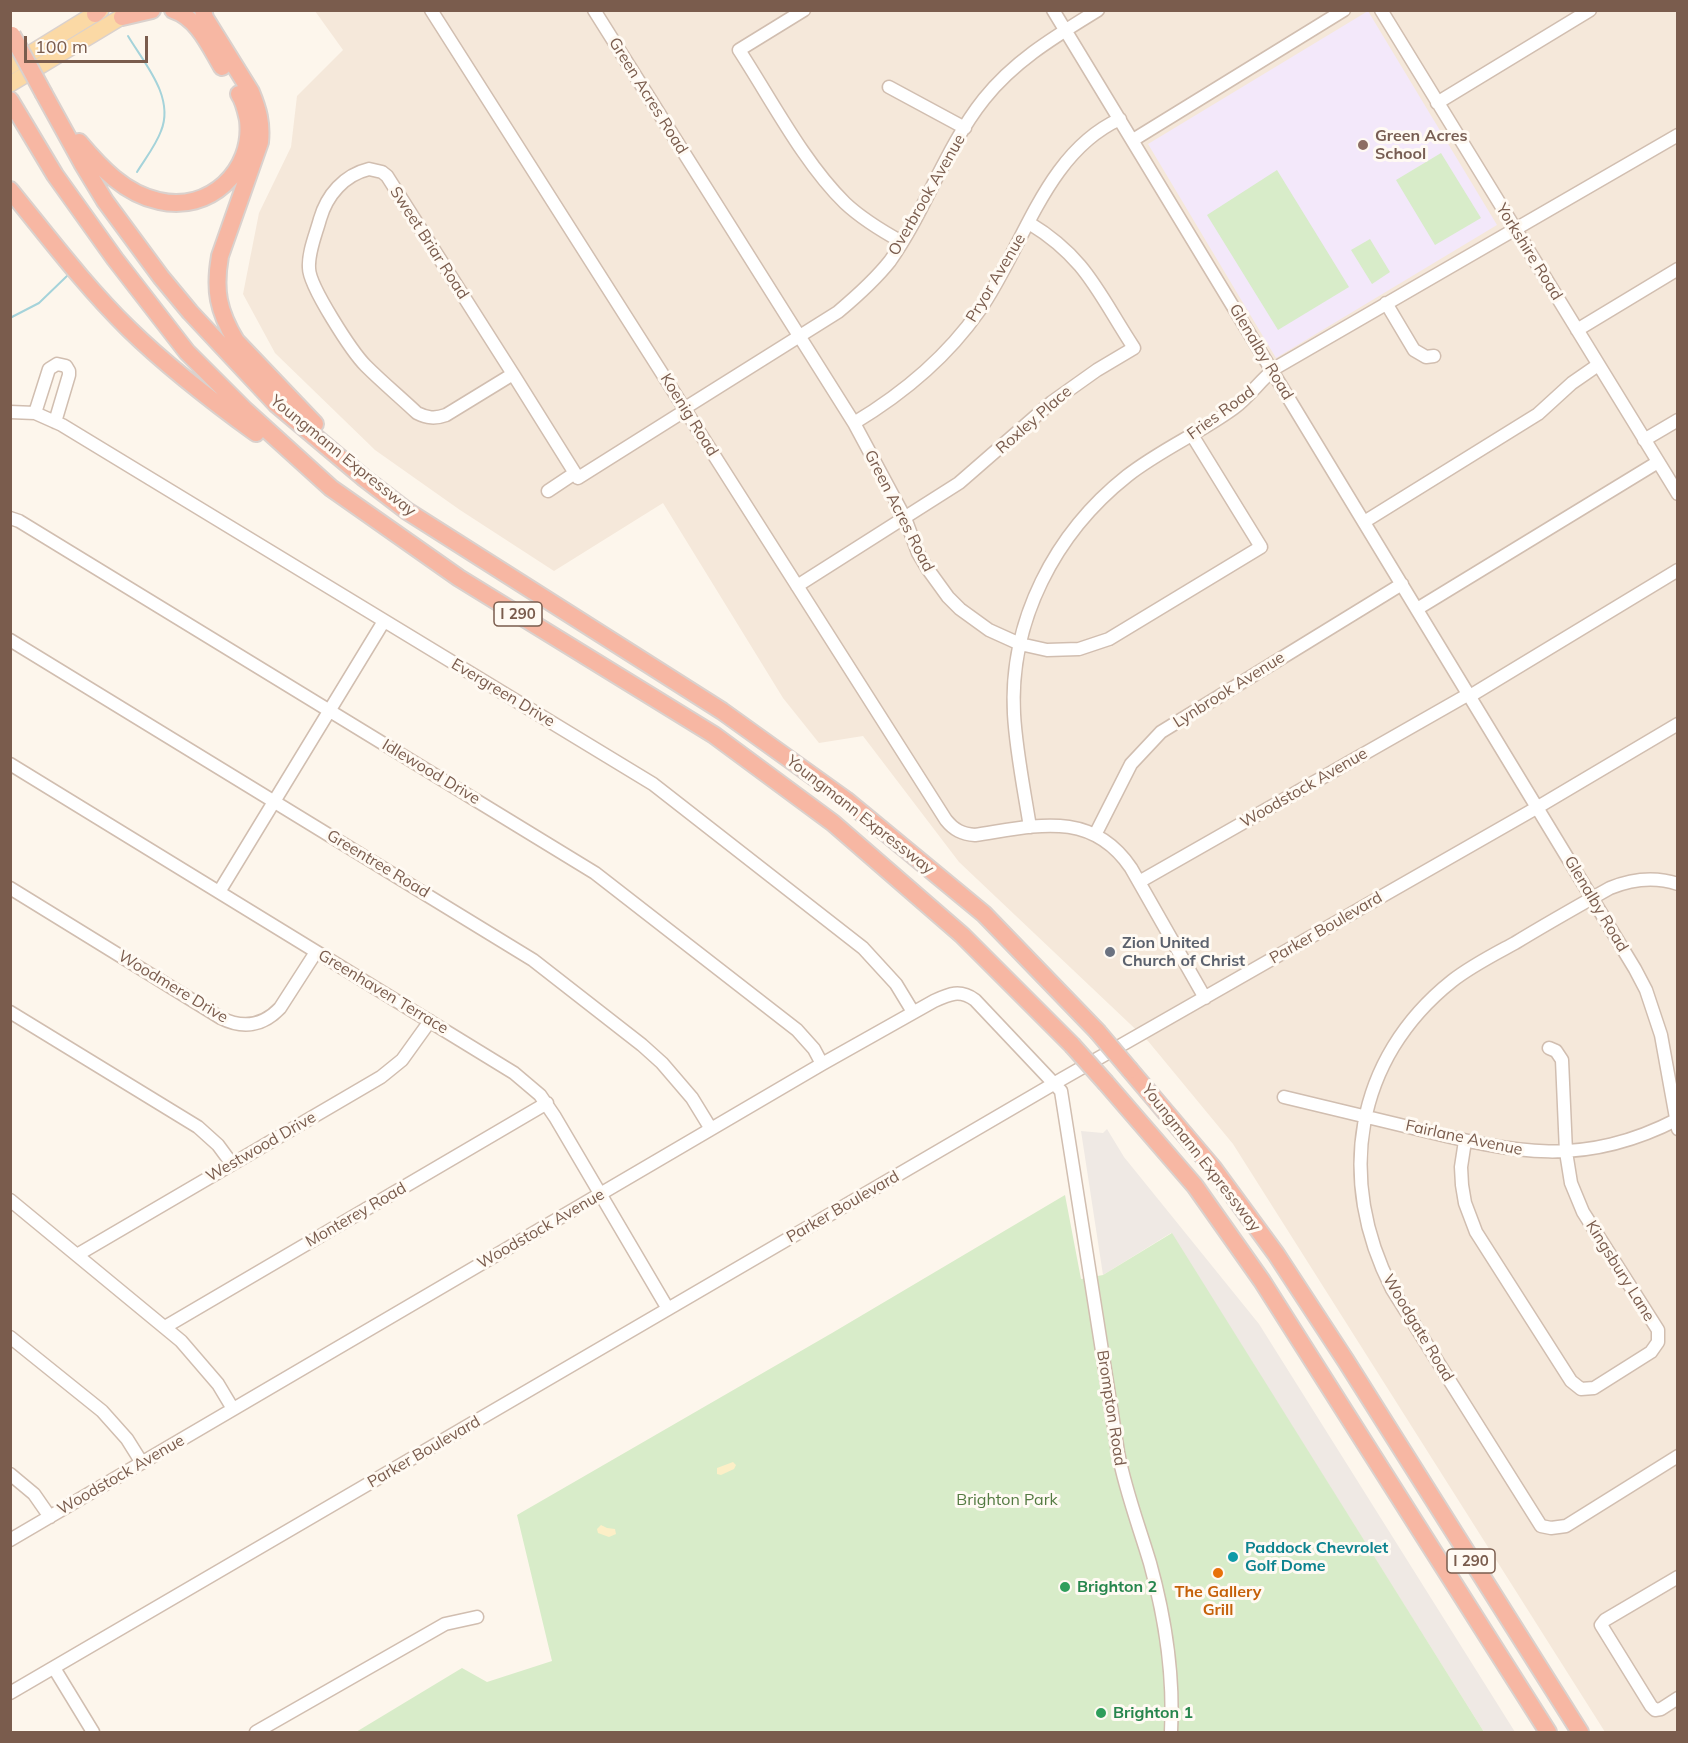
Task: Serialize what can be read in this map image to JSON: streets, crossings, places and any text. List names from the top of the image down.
{
  "streets": {
    "highway": ["Youngmann Expressway", "I 290"],
    "street": [
      "Green Acres Road",
      "Overbrook Avenue",
      "Sweet Briar Road",
      "Yorkshire Road",
      "Pryor Avenue",
      "Glenalby Road",
      "Fries Road",
      "Koenig Road",
      "Roxley Place",
      "Lynbrook Avenue",
      "Evergreen Drive",
      "Idlewood Drive",
      "Woodstock Avenue",
      "Greentree Road",
      "Parker Boulevard",
      "Woodmere Drive",
      "Greenhaven Terrace",
      "Fairlane Avenue",
      "Westwood Drive",
      "Monterey Road",
      "Kingsbury Lane",
      "Woodgate Road",
      "Brompton Road"
    ]
  },
  "crossings": [
    ["Green Acres Road", "Overbrook Avenue"],
    ["Green Acres Road", "Pryor Avenue"],
    ["Green Acres Road", "Fries Road"],
    ["Green Acres Road", "Roxley Place"],
    ["Overbrook Avenue", "Glenalby Road"],
    ["Overbrook Avenue", "Koenig Road"],
    ["Yorkshire Road", "Fries Road"],
    ["Pryor Avenue", "Glenalby Road"],
    ["Pryor Avenue", "Roxley Place"],
    ["Glenalby Road", "Fries Road"],
    ["Glenalby Road", "Lynbrook Avenue"],
    ["Glenalby Road", "Woodstock Avenue"],
    ["Glenalby Road", "Parker Boulevard"],
    ["Glenalby Road", "Fairlane Avenue"],
    ["Glenalby Road", "Woodgate Road"],
    ["Fries Road", "Koenig Road"],
    ["Koenig Road", "Roxley Place"],
    ["Evergreen Drive", "Woodstock Avenue"],
    ["Idlewood Drive", "Woodstock Avenue"],
    ["Woodstock Avenue", "Greentree Road"],
    ["Woodstock Avenue", "Parker Boulevard"],
    ["Woodstock Avenue", "Greenhaven Terrace"],
    ["Woodstock Avenue", "Brompton Road"],
    ["Parker Boulevard", "Greenhaven Terrace"],
    ["Parker Boulevard", "Brompton Road"],
    ["Woodmere Drive", "Greenhaven Terrace"],
    ["Greenhaven Terrace", "Westwood Drive"],
    ["Greenhaven Terrace", "Monterey Road"],
    ["Fairlane Avenue", "Kingsbury Lane"],
    ["Fairlane Avenue", "Woodgate Road"]
  ],
  "parks": ["Brighton Park"],
  "places": [
    "Green Acres School",
    "Zion United Church of Christ",
    "Paddock Chevrolet Golf Dome",
    "The Gallery Grill",
    "Brighton 2",
    "Brighton 1"
  ],
  "scale_bar": "100 m"
}
